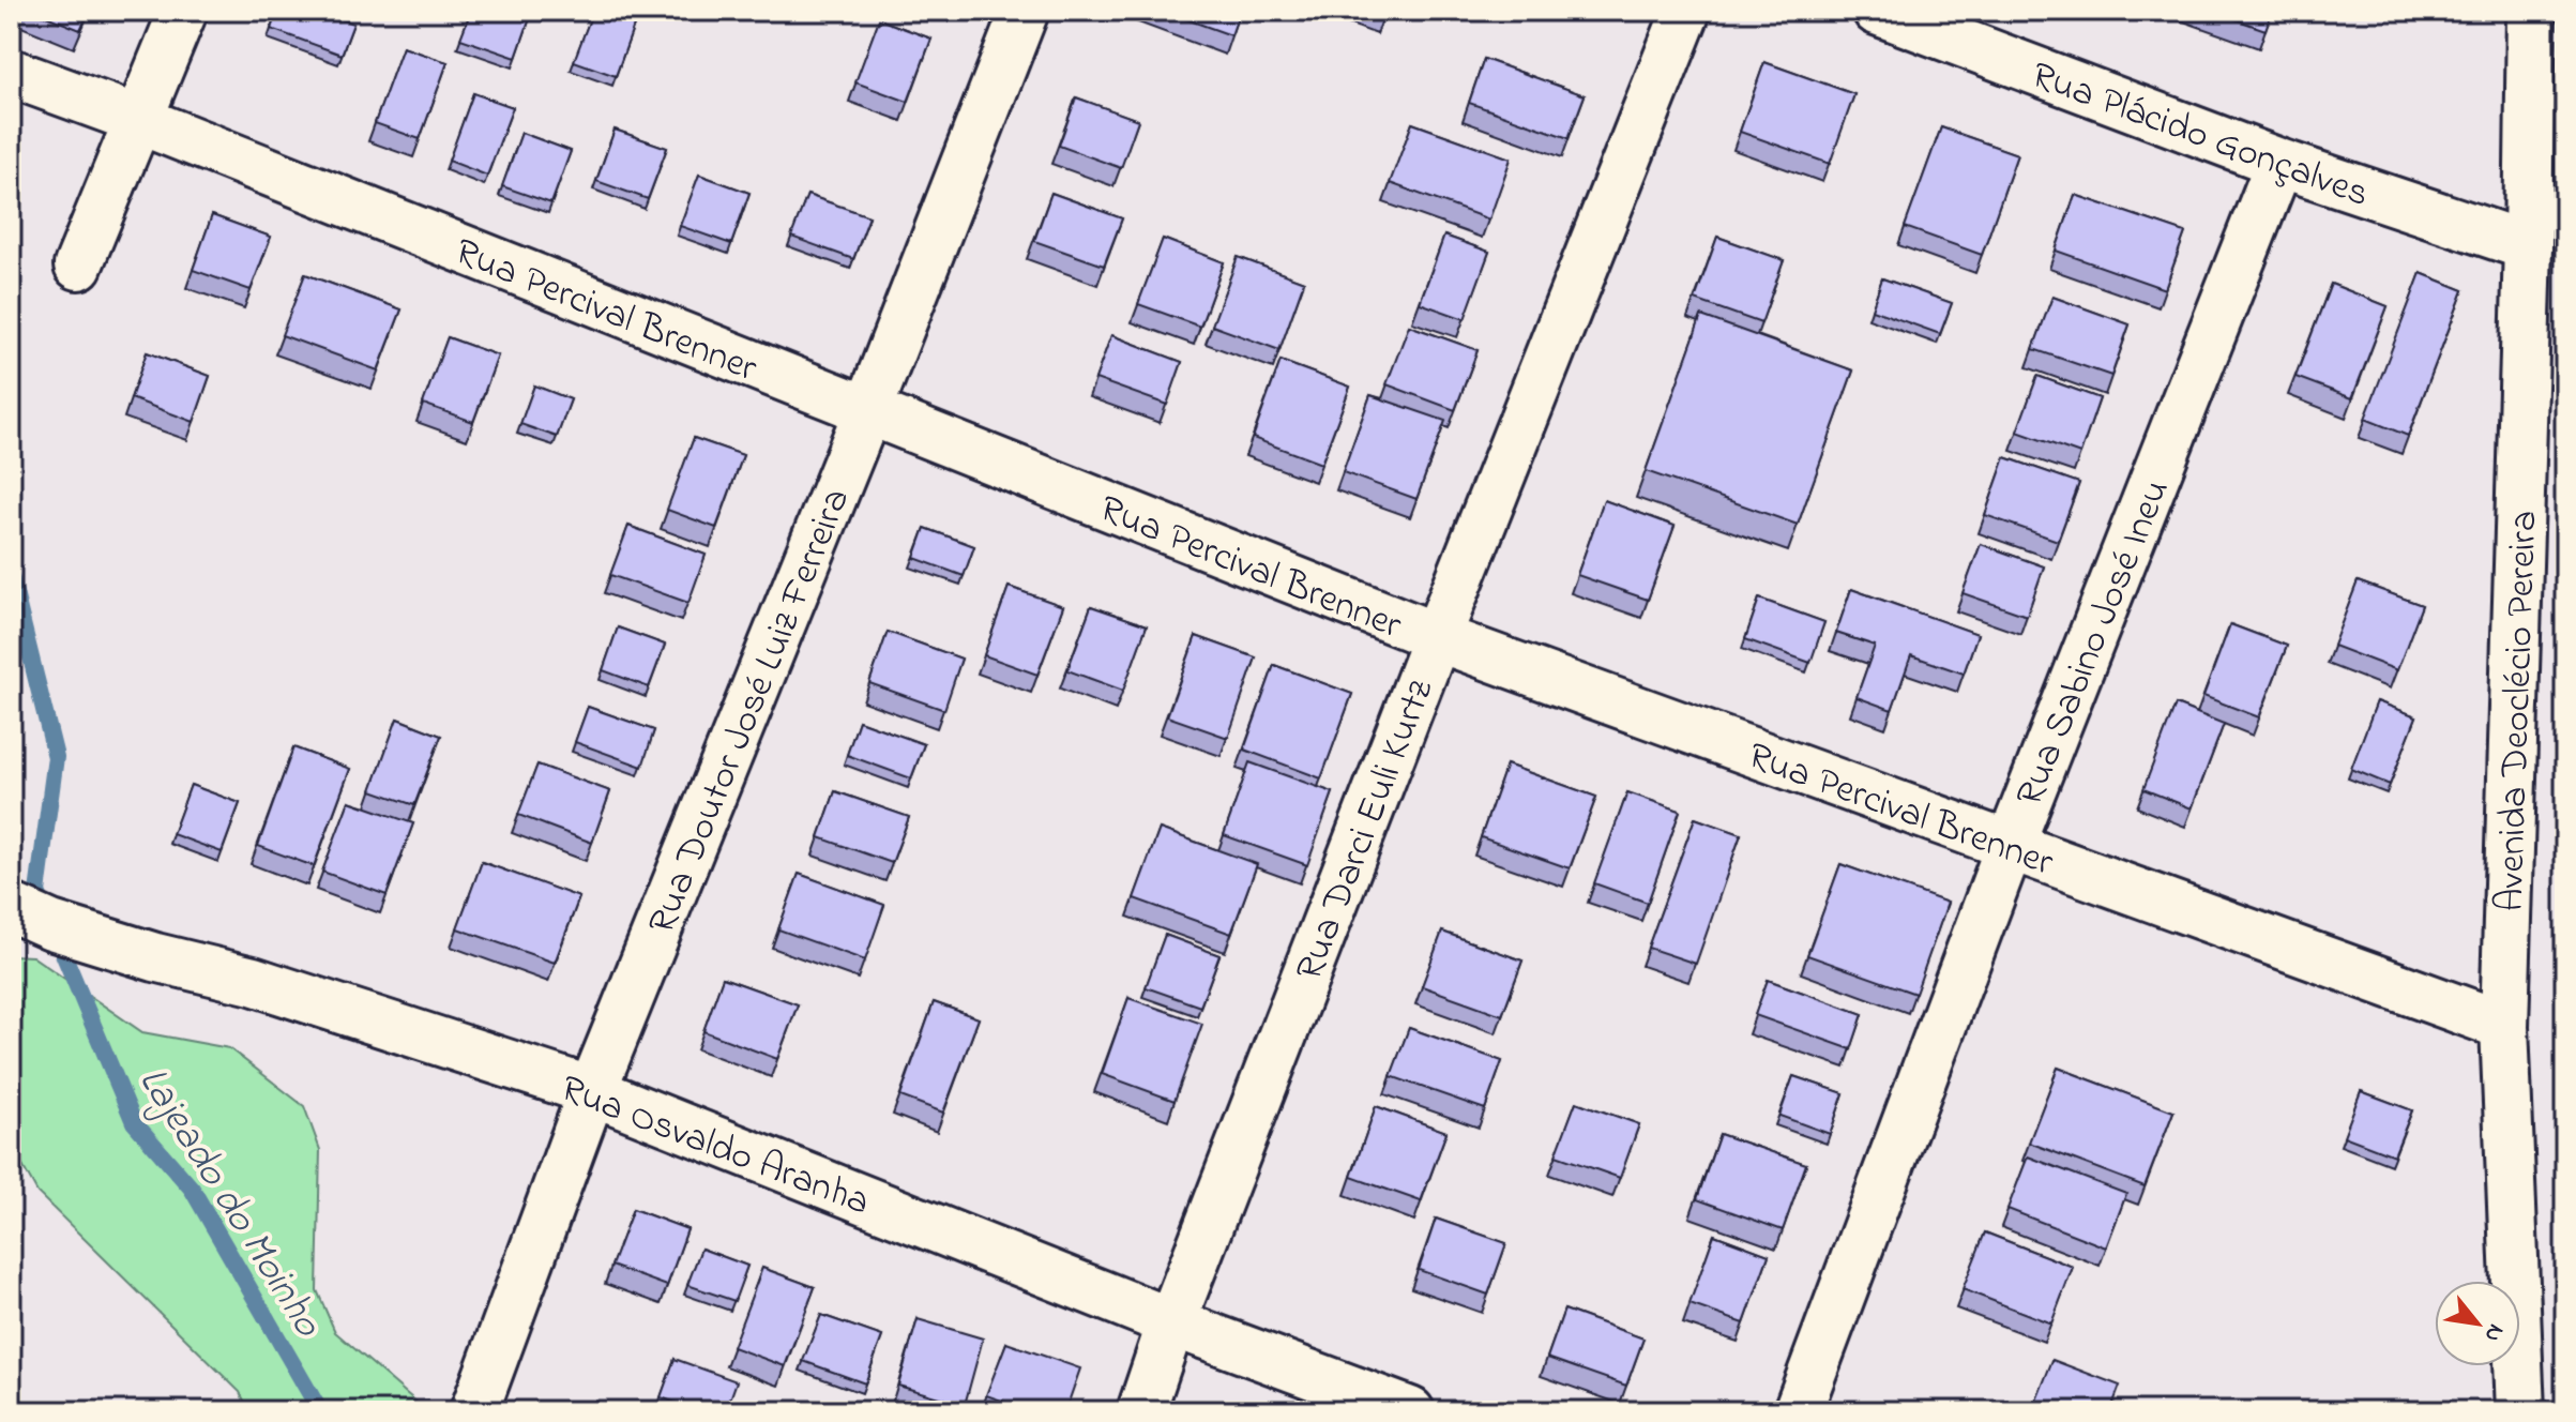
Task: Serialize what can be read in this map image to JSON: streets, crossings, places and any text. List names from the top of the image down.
{
  "streets": {
    "street": [
      "Rua Plácido Gonçalves",
      "Rua Percival Brenner",
      "Rua Sabino José Ineu",
      "Rua Doutor José Luiz Ferreira",
      "Avenida Deoclécio Pereira",
      "Rua Darci Euli Kurtz",
      "Rua Osvaldo Aranha"
    ]
  },
  "crossings": [
    ["Rua Plácido Gonçalves", "Rua Sabino José Ineu"],
    ["Rua Plácido Gonçalves", "Avenida Deoclécio Pereira"],
    ["Rua Percival Brenner", "Rua Sabino José Ineu"],
    ["Rua Percival Brenner", "Rua Doutor José Luiz Ferreira"],
    ["Rua Percival Brenner", "Avenida Deoclécio Pereira"],
    ["Rua Percival Brenner", "Rua Darci Euli Kurtz"],
    ["Rua Doutor José Luiz Ferreira", "Rua Osvaldo Aranha"],
    ["Rua Darci Euli Kurtz", "Rua Osvaldo Aranha"]
  ],
  "water": ["Lajeado do Moinho"],
  "north": "bottom right"
}
